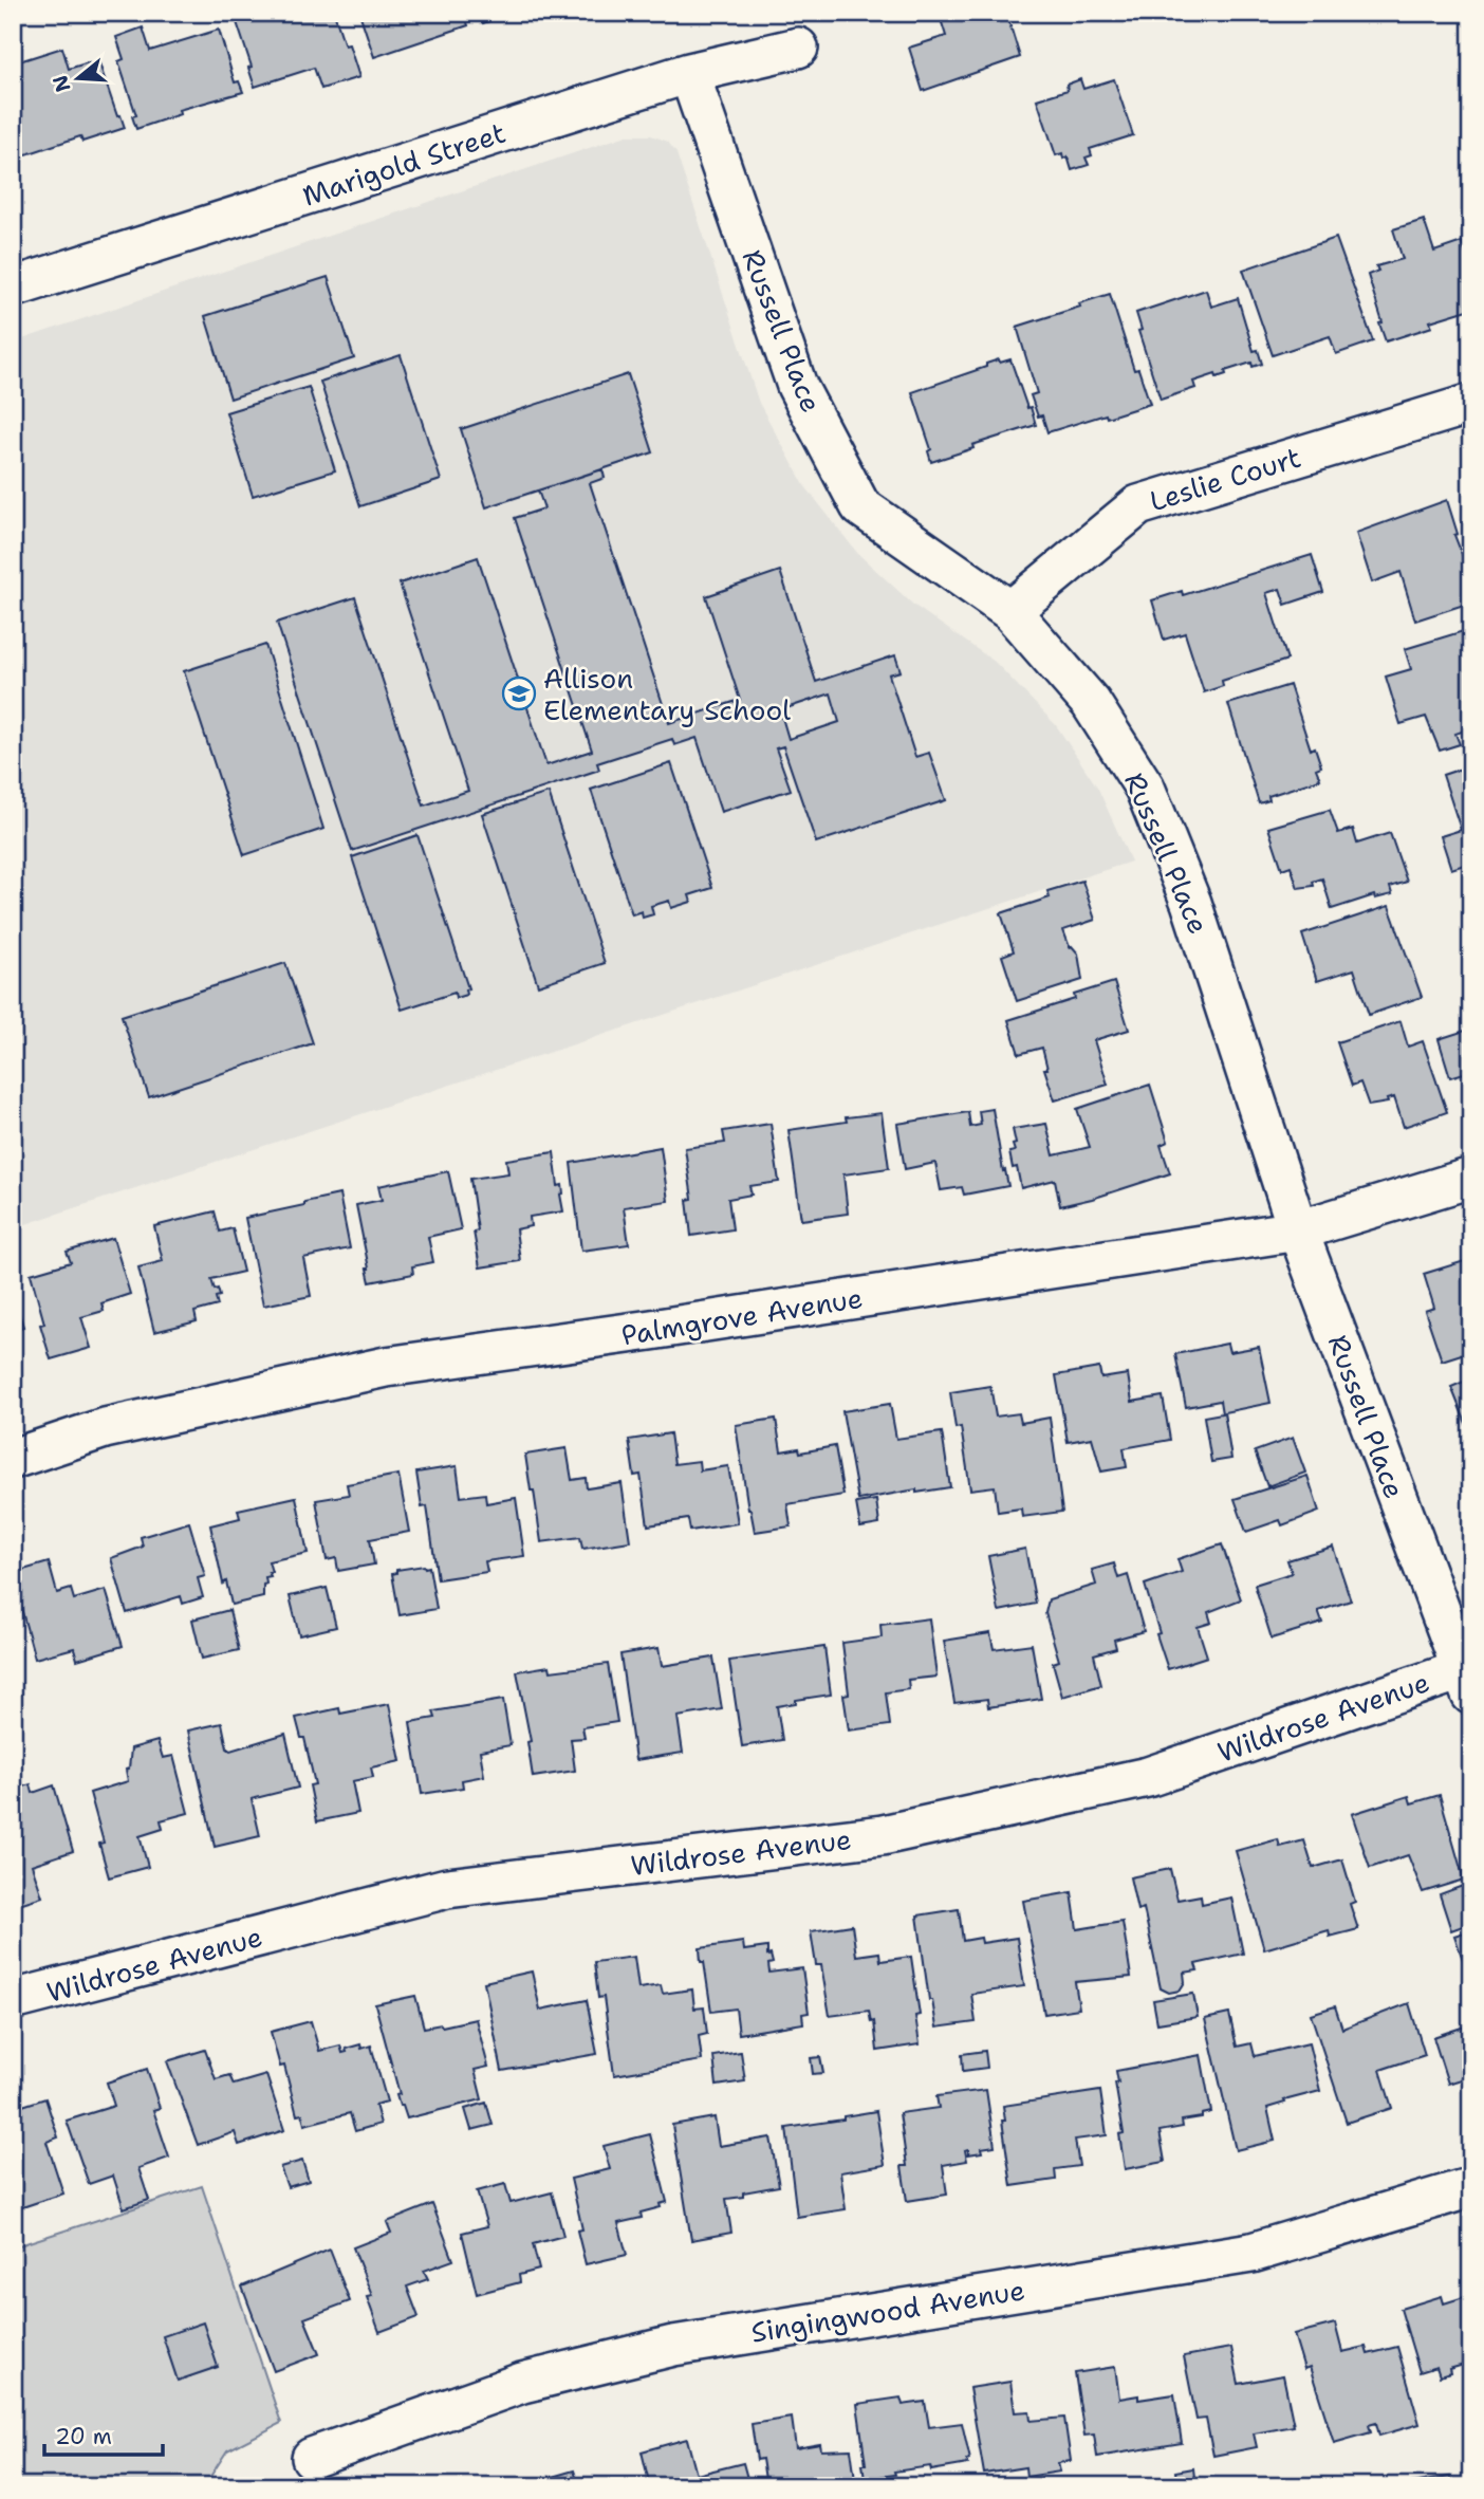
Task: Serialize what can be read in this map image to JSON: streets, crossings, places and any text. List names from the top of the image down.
{
  "streets": {
    "street": [
      "Marigold Street",
      "Russell Place",
      "Leslie Court",
      "Palmgrove Avenue",
      "Wildrose Avenue",
      "Singingwood Avenue"
    ]
  },
  "crossings": [
    ["Marigold Street", "Russell Place"],
    ["Russell Place", "Leslie Court"],
    ["Russell Place", "Palmgrove Avenue"],
    ["Russell Place", "Wildrose Avenue"]
  ],
  "places": {
    "school or university": ["Allison Elementary School"]
  },
  "scale_bar": "20 m",
  "north": "left"
}
